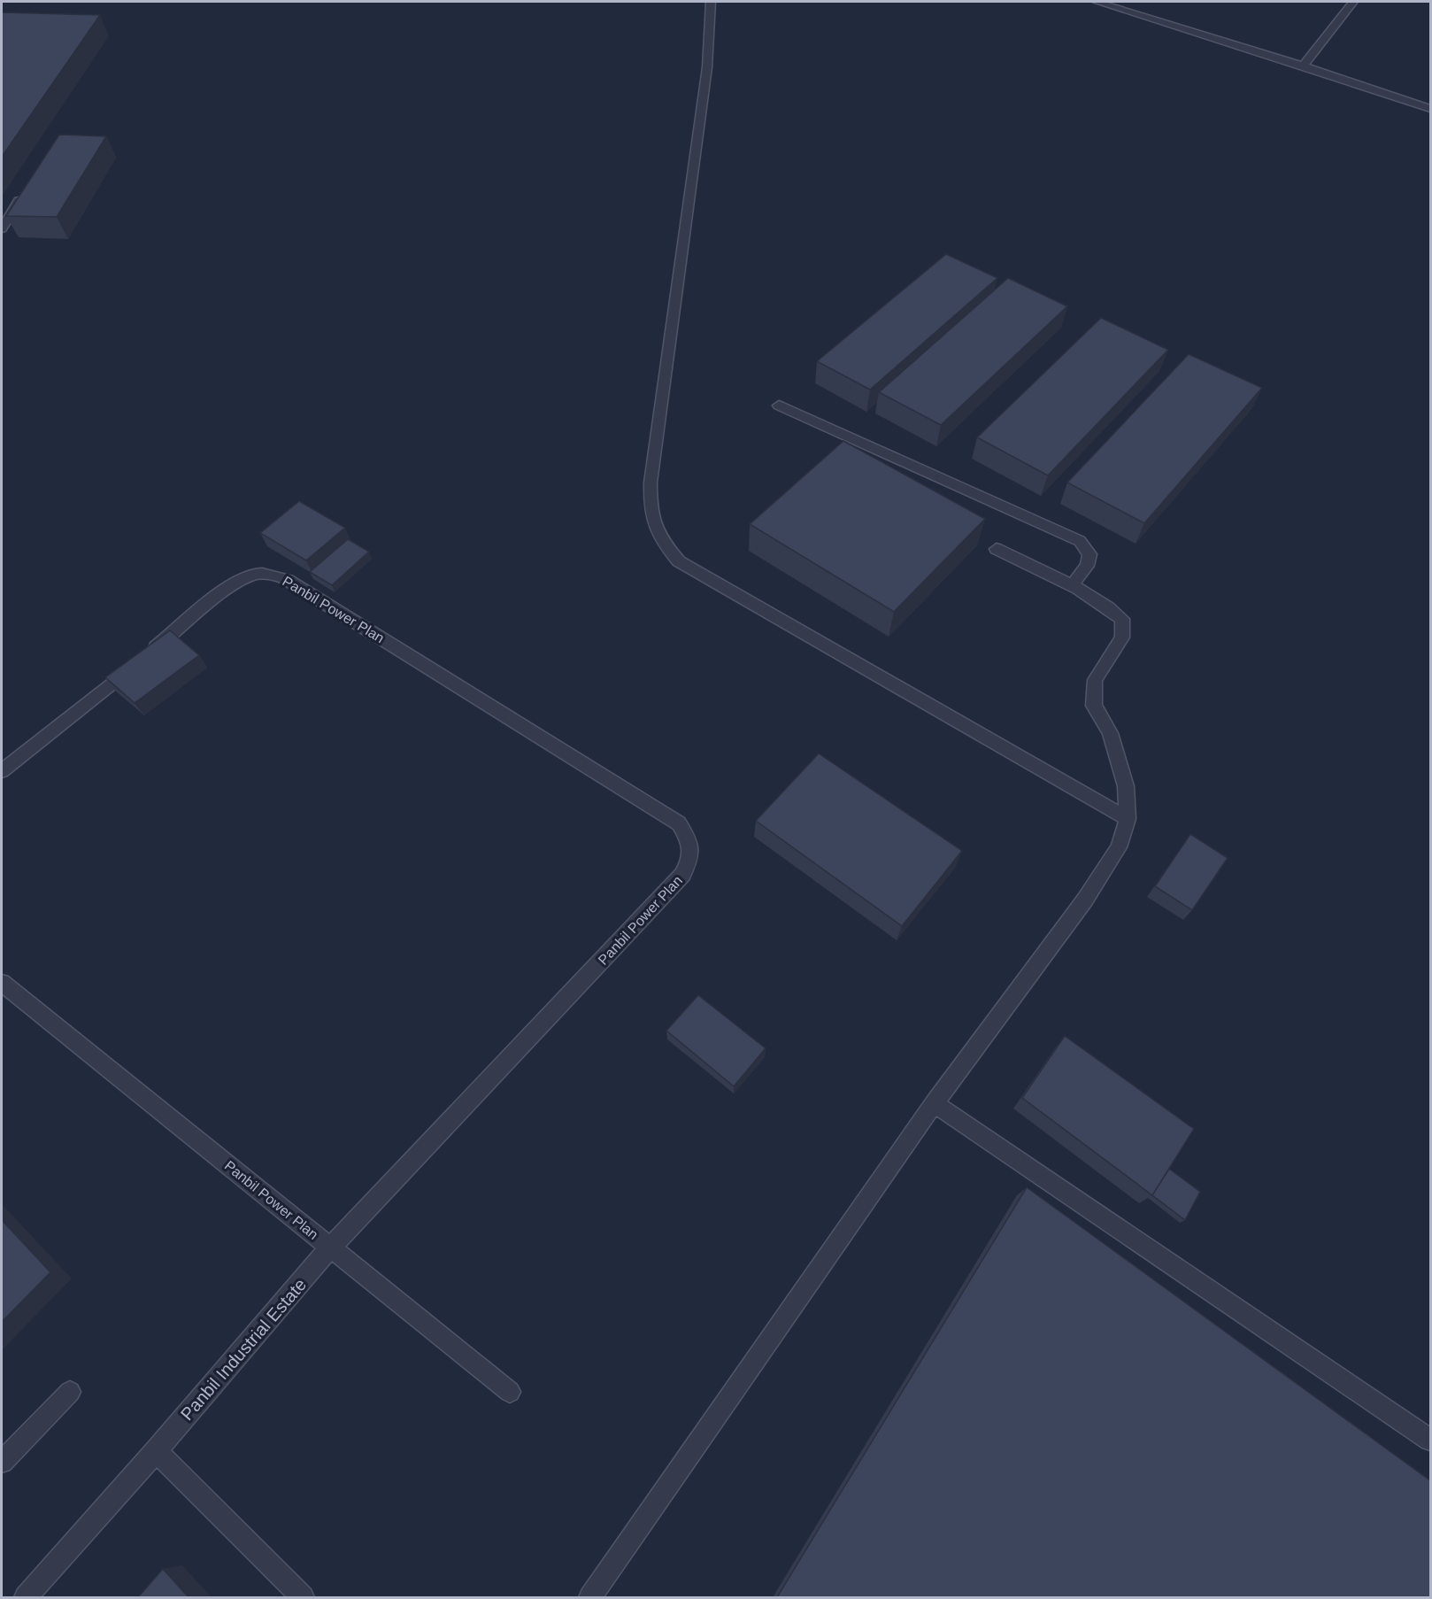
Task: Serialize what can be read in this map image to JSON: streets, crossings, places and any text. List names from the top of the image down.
{
  "streets": {
    "lane": ["Panbil Power Plan", "Panbil Industrial Estate"]
  },
  "crossings": [
    ["Panbil Power Plan", "Panbil Industrial Estate"]
  ]
}
